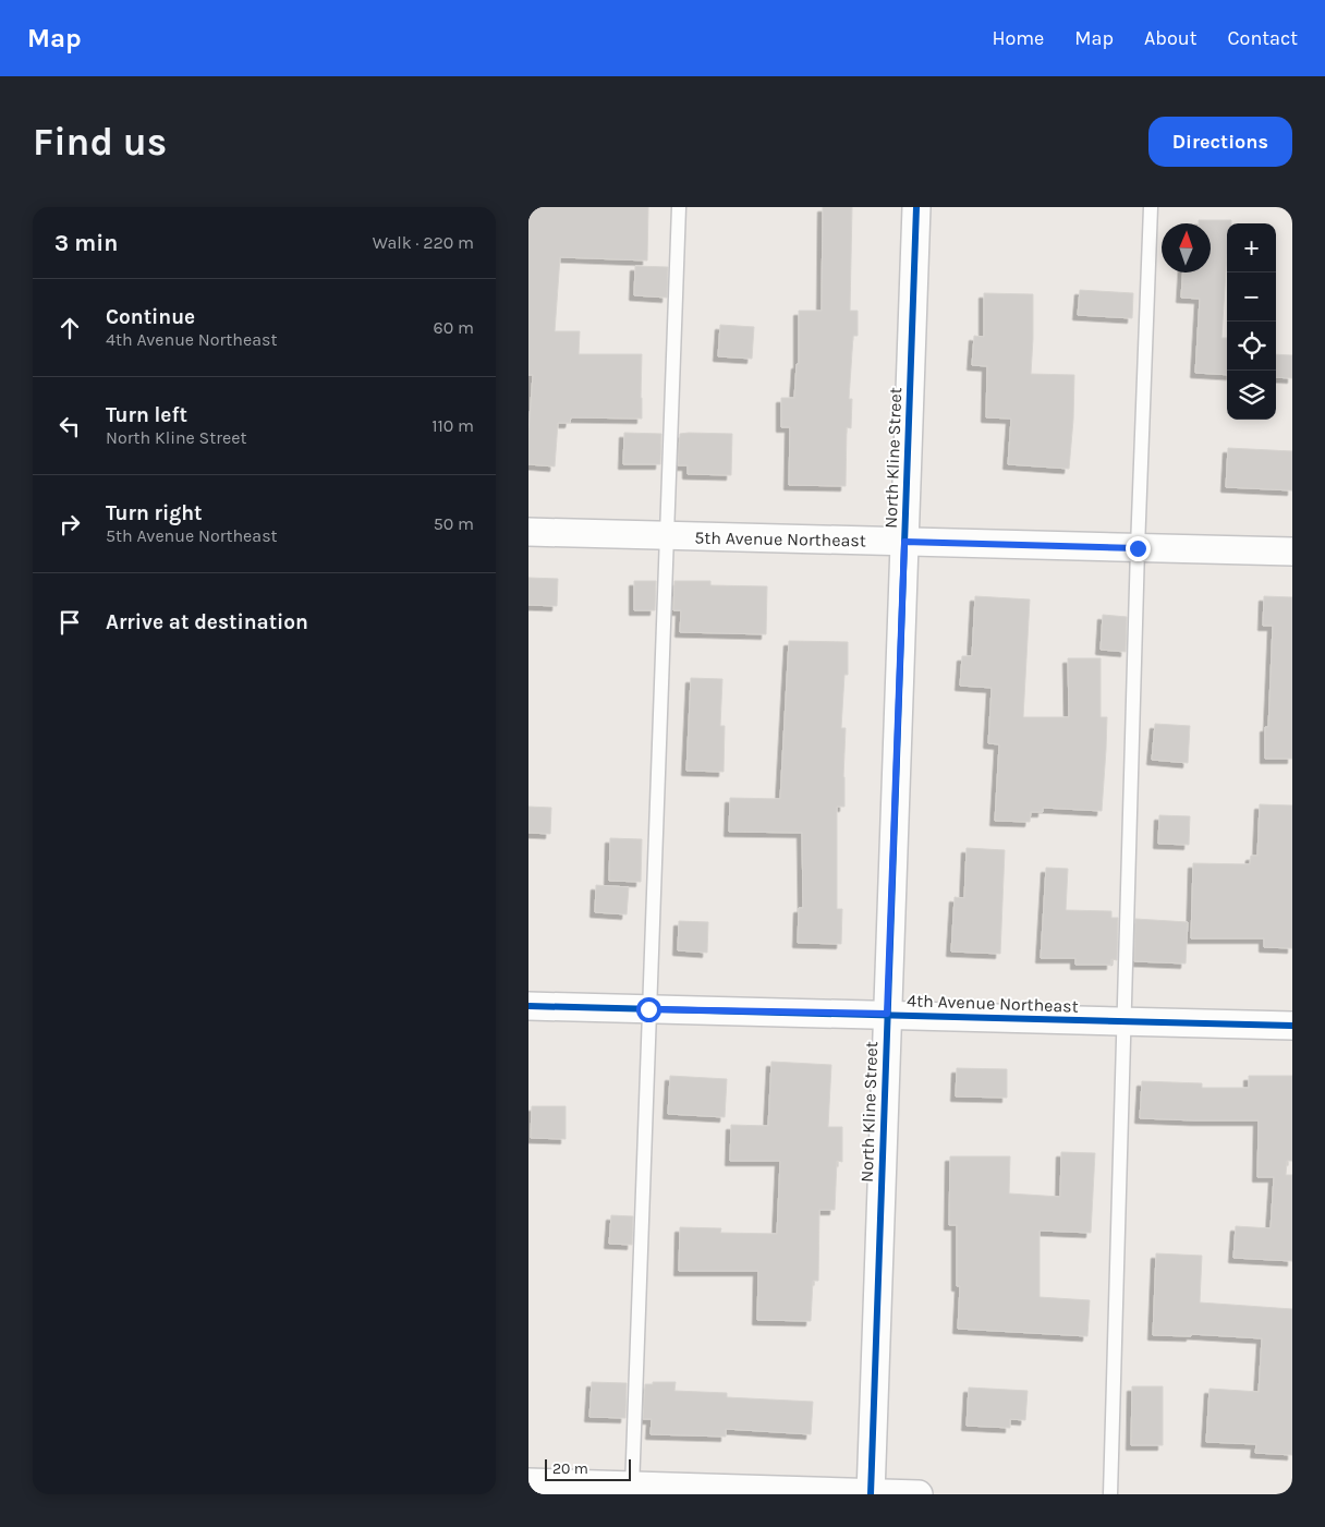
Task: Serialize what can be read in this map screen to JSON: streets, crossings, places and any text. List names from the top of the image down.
{
  "streets": {
    "street": ["North Kline Street", "5th Avenue Northeast", "4th Avenue Northeast"]
  },
  "crossings": [
    ["North Kline Street", "5th Avenue Northeast"],
    ["North Kline Street", "4th Avenue Northeast"]
  ],
  "scale_bar": "20 m",
  "north": "top",
  "page": {
    "header": "Map",
    "nav": [
      "Home",
      "Map",
      "About",
      "Contact"
    ],
    "buttons": "Directions",
    "title": "Find us",
    "heading": ["3 min", "Walk · 220 m"],
    "map_buttons": ["+", "−"],
    "list": [
      ["Continue", "4th Avenue Northeast", "60 m"],
      ["Turn left", "North Kline Street", "110 m"],
      ["Turn right", "5th Avenue Northeast", "50 m"],
      "Arrive at destination"
    ],
    "scale": "20 m"
  }
}
